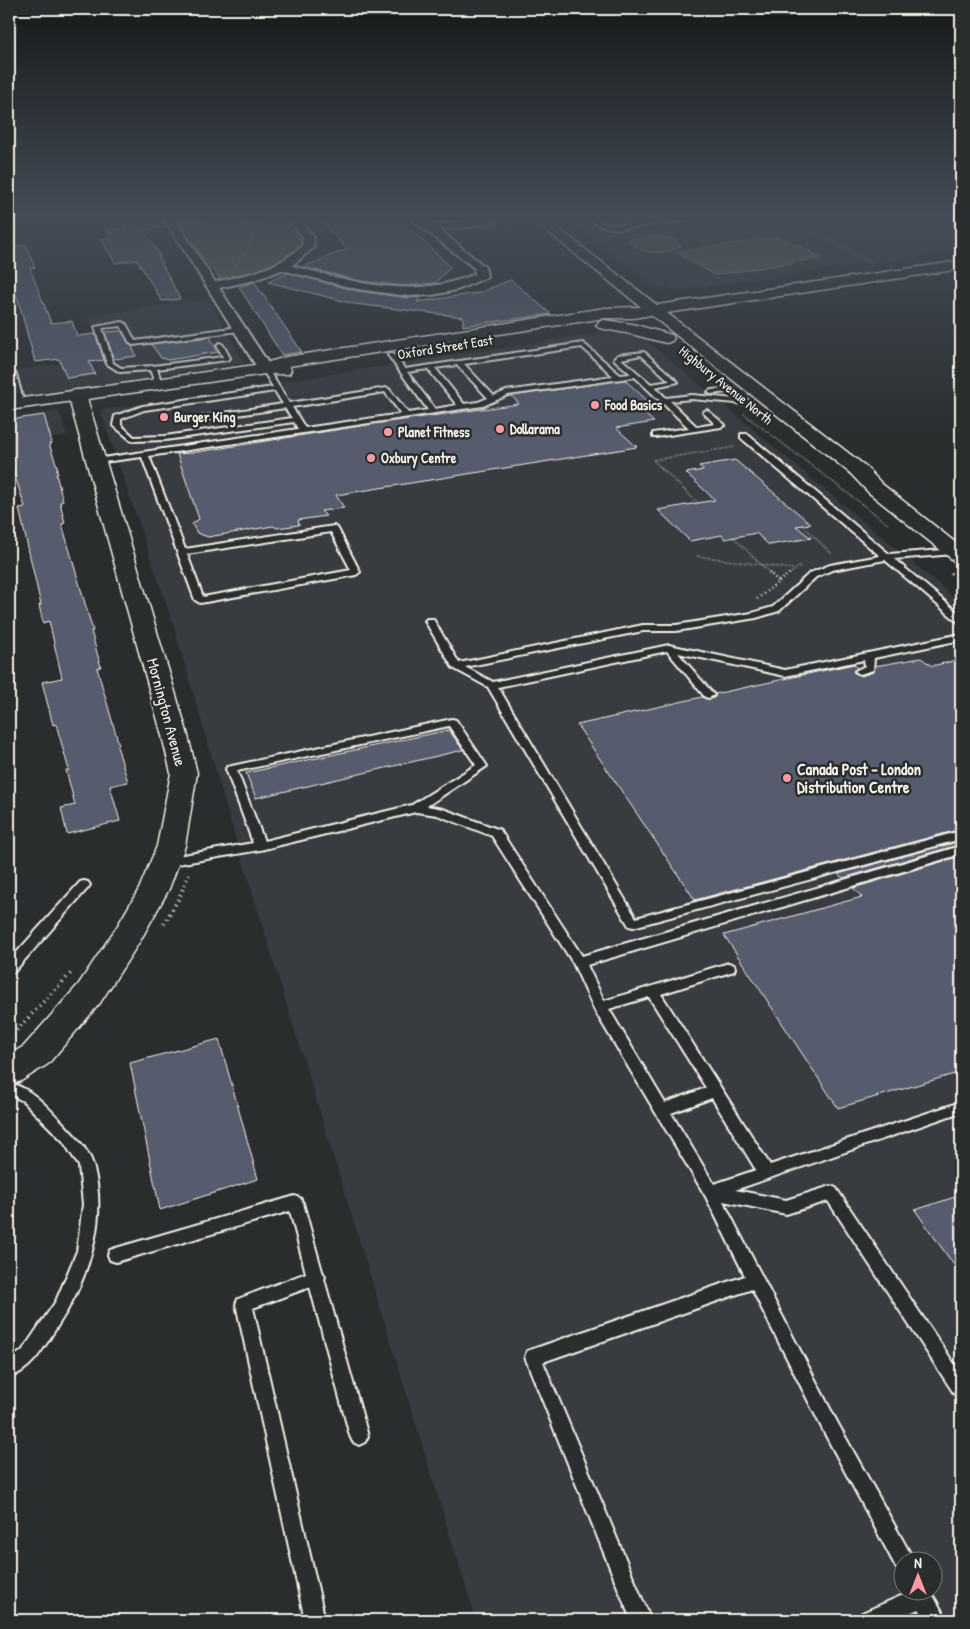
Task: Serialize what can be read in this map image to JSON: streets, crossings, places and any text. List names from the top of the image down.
{
  "streets": {
    "main road": ["Oxford Street East", "Highbury Avenue North", "Mornington Avenue"]
  },
  "crossings": [
    ["Oxford Street East", "Highbury Avenue North"],
    ["Oxford Street East", "Mornington Avenue"]
  ],
  "places": [
    "Food Basics",
    "Burger King",
    "Dollarama",
    "Planet Fitness",
    "Oxbury Centre",
    "Canada Post - London Distribution Centre"
  ],
  "north": "top"
}
